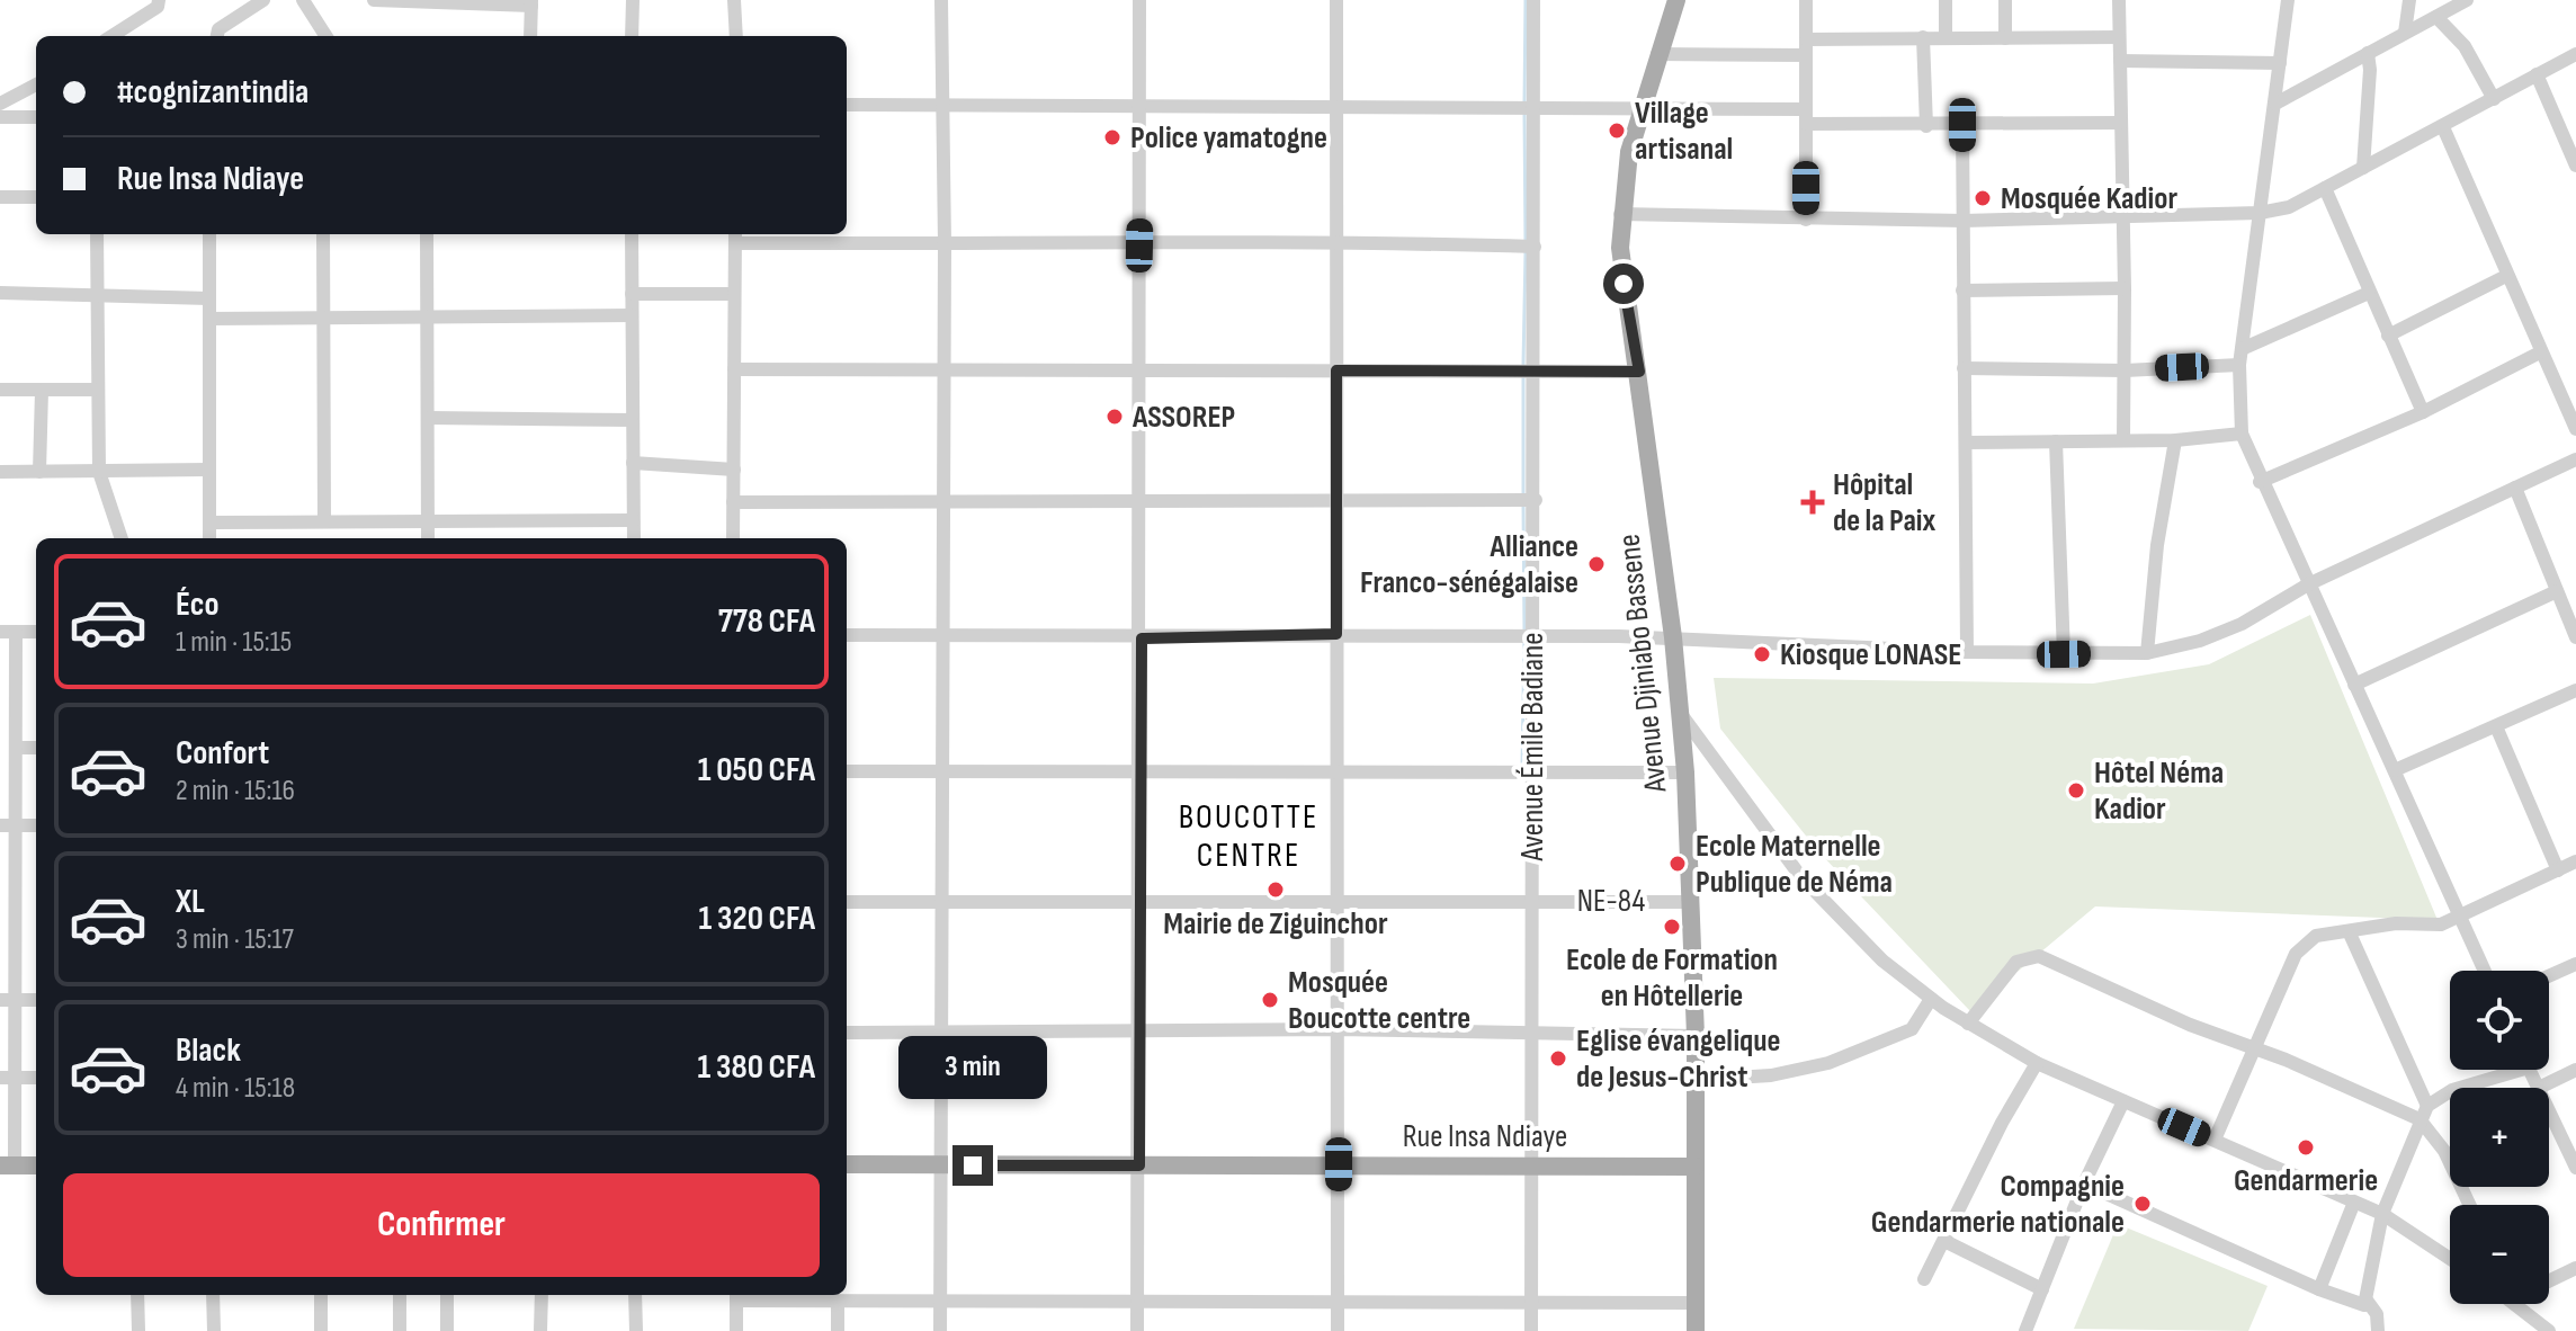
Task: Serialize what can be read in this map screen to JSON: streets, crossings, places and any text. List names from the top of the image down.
{
  "streets": {
    "main road": ["Avenue Djiniabo Bassene", "Rue Insa Ndiaye"],
    "street": ["Avenue Émile Badiane", "NE-84"]
  },
  "crossings": [
    ["Avenue Djiniabo Bassene", "NE-84"],
    ["Avenue Djiniabo Bassene", "Rue Insa Ndiaye"],
    ["Avenue Émile Badiane", "NE-84"],
    ["Avenue Émile Badiane", "Rue Insa Ndiaye"]
  ],
  "districts": ["BOUCOTTE CENTRE"],
  "places": {
    "other": [
      "Village artisanal",
      "Police yamatogne",
      "Mosquée Kadior",
      "ASSOREP",
      "Alliance Franco-sénégalaise",
      "Kiosque LONASE",
      "Hôtel Néma Kadior",
      "Ecole Maternelle Publique de Néma",
      "Mairie de Ziguinchor",
      "Ecole de Formation en Hôtellerie",
      "Mosquée Boucotte centre",
      "Eglise évangelique de Jesus-Christ",
      "Gendarmerie",
      "Compagnie Gendarmerie nationale"
    ],
    "health": ["Hôpital de la Paix"]
  },
  "page": {
    "banner": ["#cognizantindia", "Rue Insa Ndiaye"],
    "list": [
      {
        "name": "Éco",
        "note": "1 min · 15:15",
        "value": "778 CFA"
      },
      {
        "name": "Confort",
        "note": "2 min · 15:16",
        "value": "1 050 CFA"
      },
      {
        "name": "XL",
        "note": "3 min · 15:17",
        "value": "1 320 CFA"
      },
      {
        "name": "Black",
        "note": "4 min · 15:18",
        "value": "1 380 CFA"
      }
    ],
    "map_buttons": ["+", "−"],
    "bubble": "3 min",
    "buttons": "Confirmer"
  }
}
